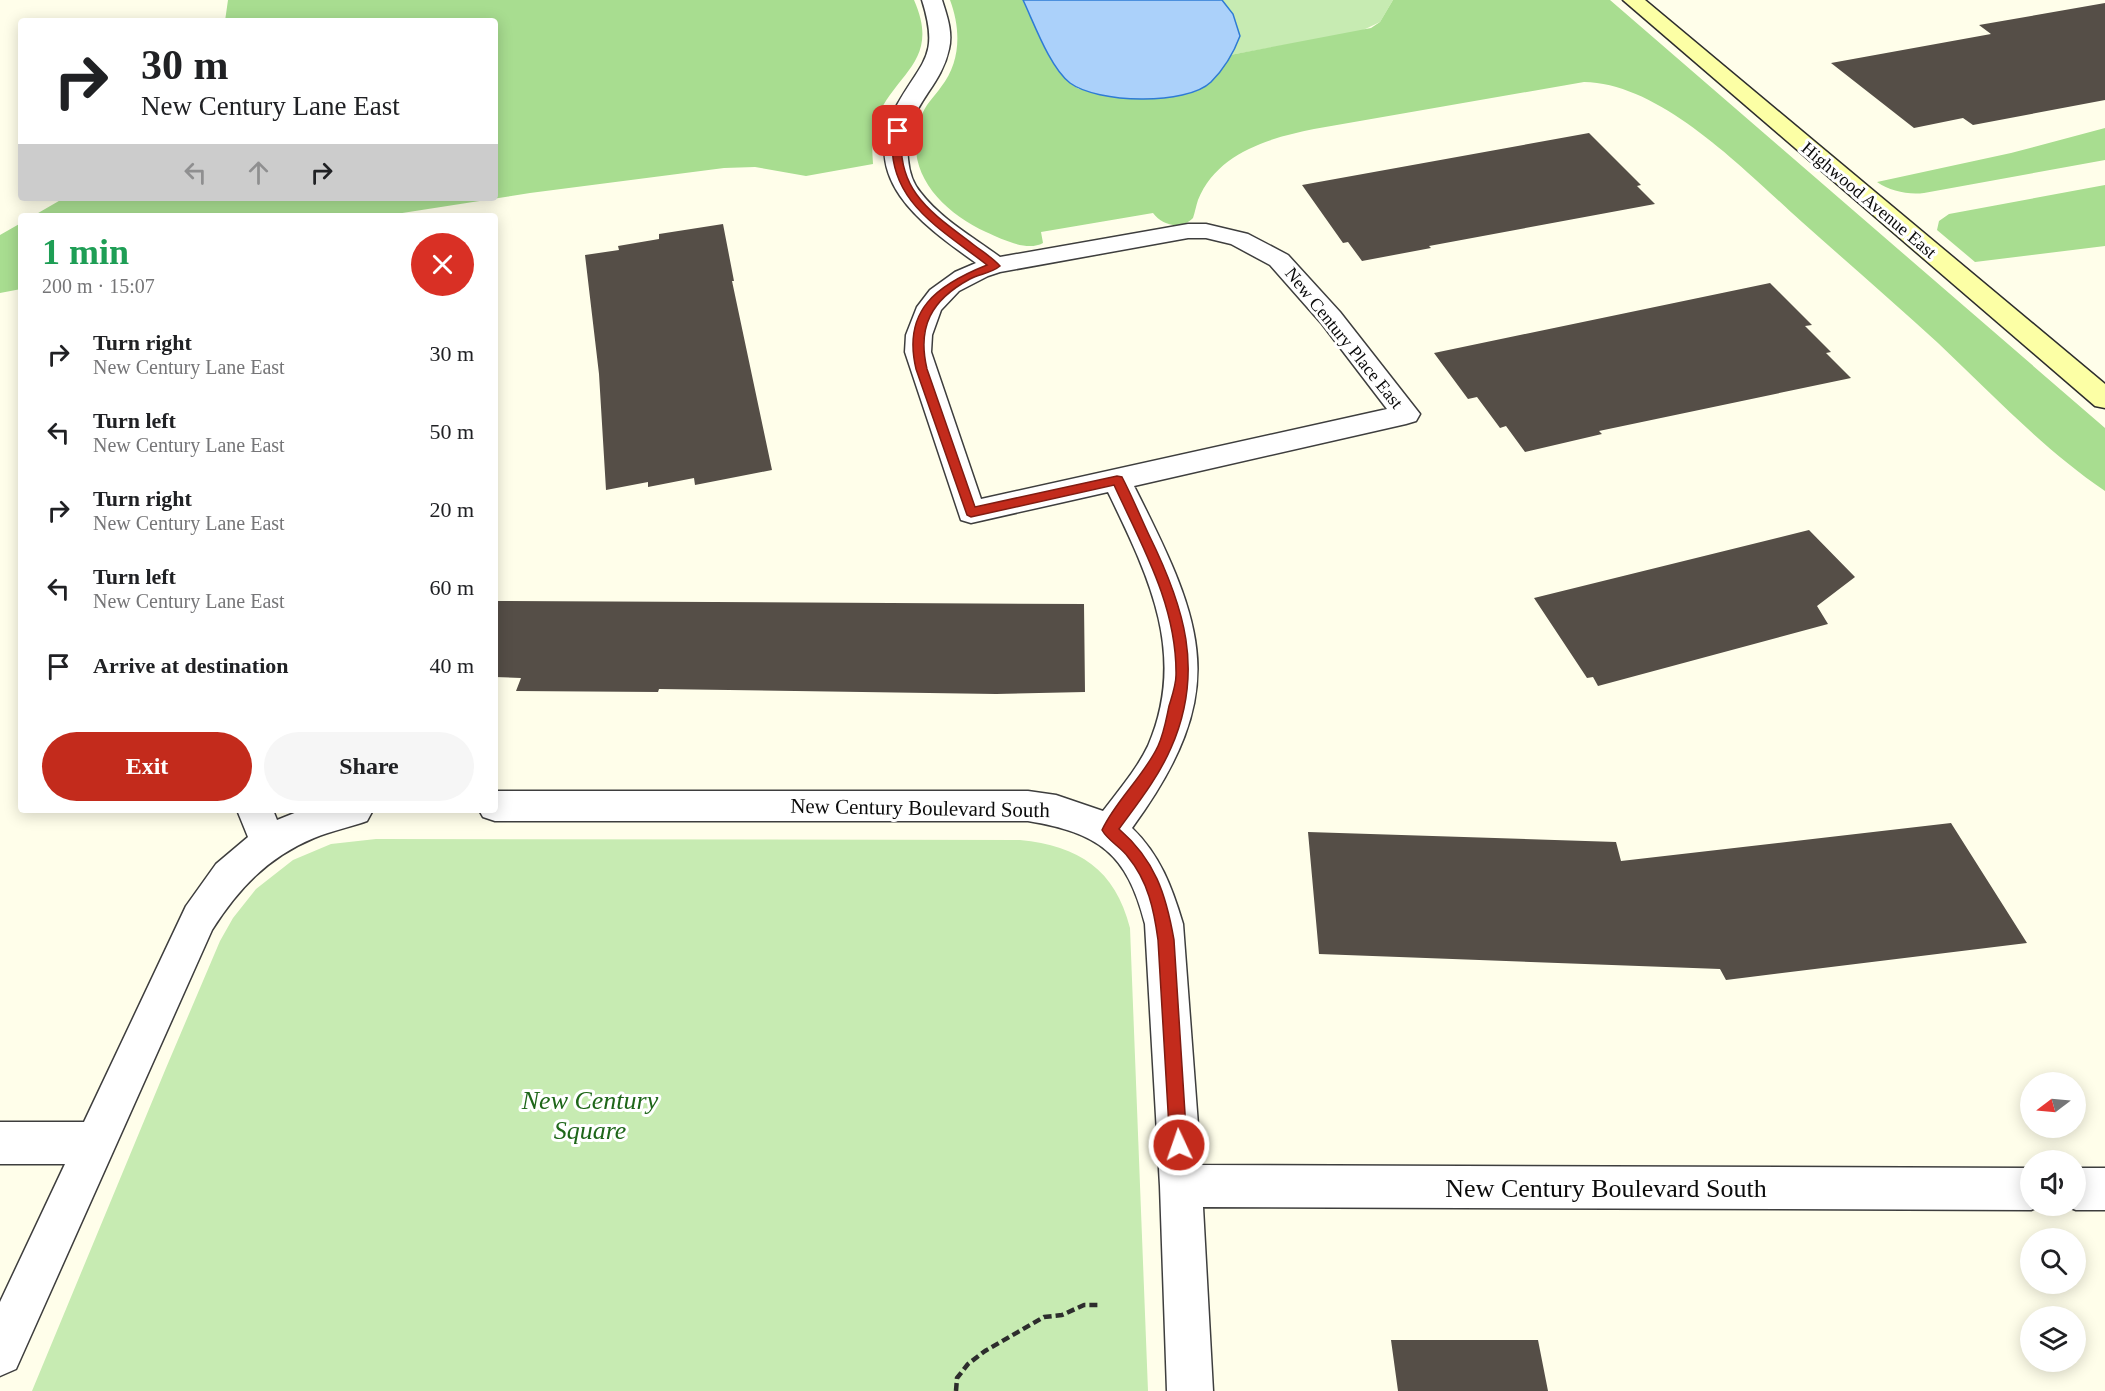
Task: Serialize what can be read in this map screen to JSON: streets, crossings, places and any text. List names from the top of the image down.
{
  "streets": {
    "street": ["Highwood Avenue East", "New Century Place East", "New Century Boulevard South"]
  },
  "parks": ["New Century Square"],
  "north": "left",
  "page": {
    "turn": ["30 m", "New Century Lane East"],
    "heading": ["1 min", "200 m · 15:07"],
    "list": [
      {
        "name": "Turn right",
        "note": "New Century Lane East",
        "value": "30 m"
      },
      {
        "name": "Turn left",
        "note": "New Century Lane East",
        "value": "50 m"
      },
      {
        "name": "Turn right",
        "note": "New Century Lane East",
        "value": "20 m"
      },
      {
        "name": "Turn left",
        "note": "New Century Lane East",
        "value": "60 m"
      },
      {
        "name": "Arrive at destination",
        "value": "40 m"
      }
    ],
    "buttons": ["Exit", "Share"]
  }
}
